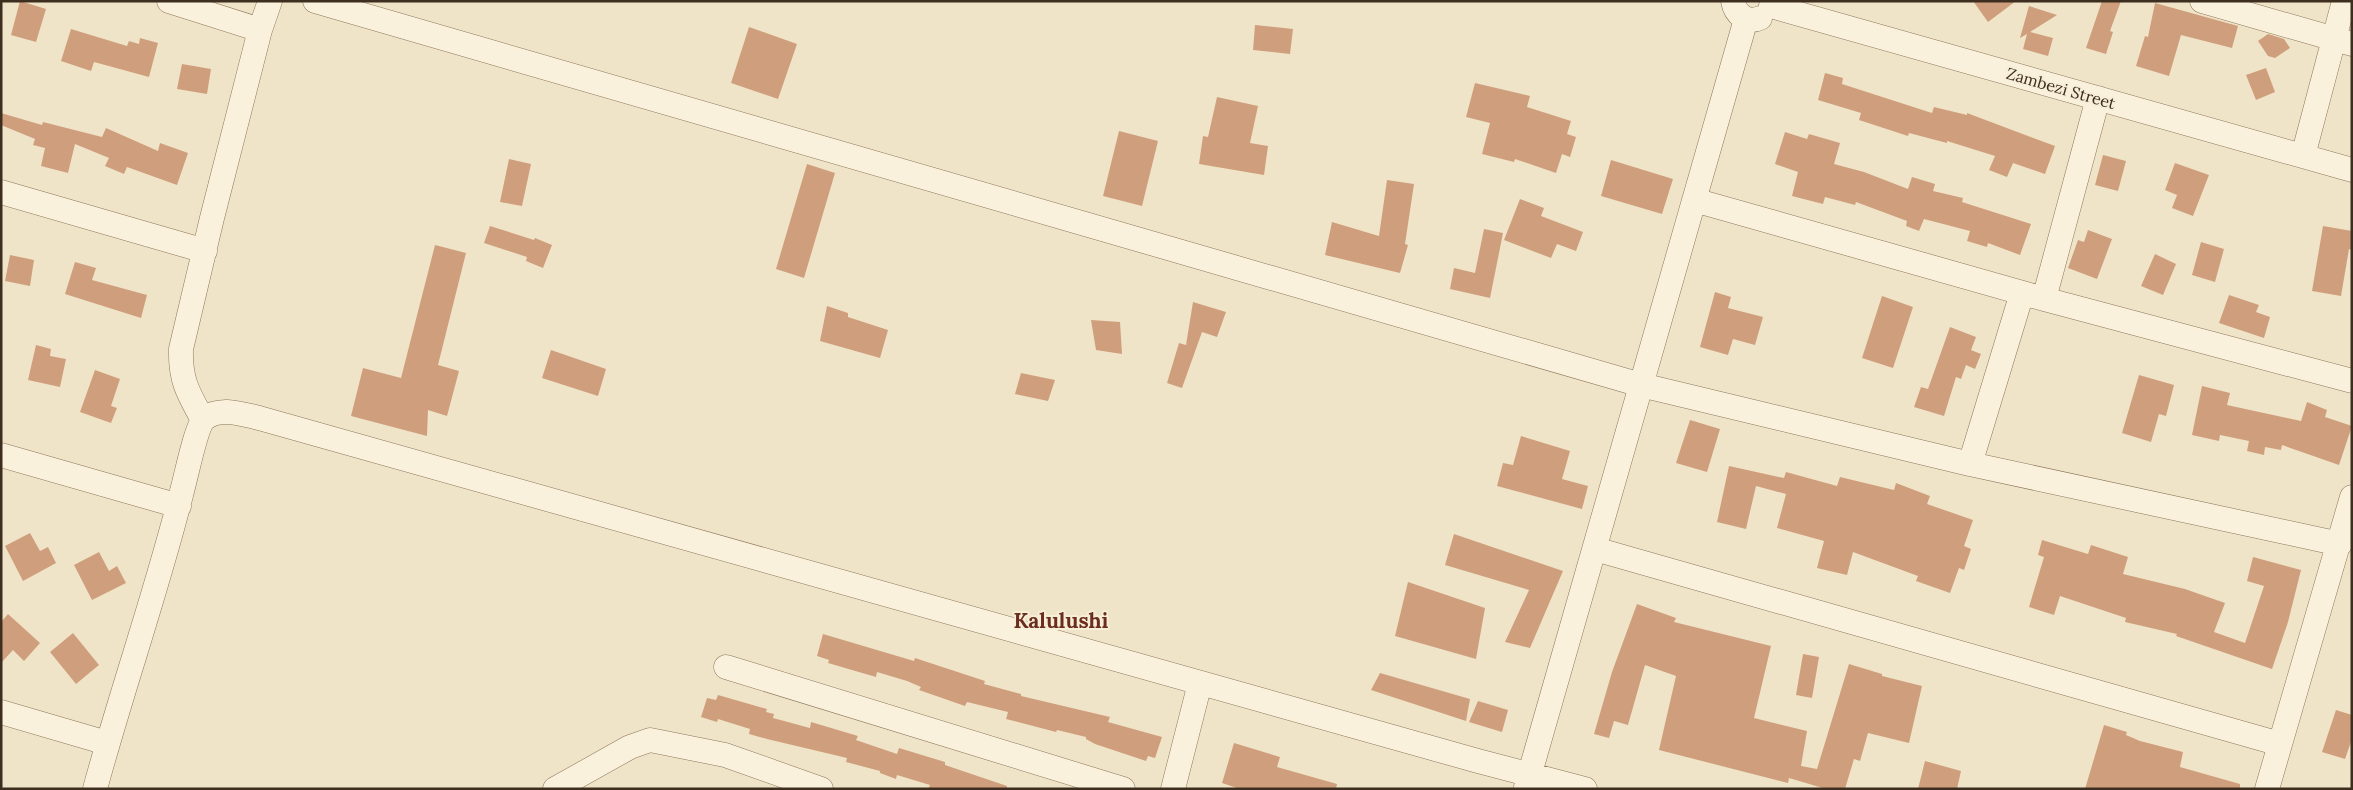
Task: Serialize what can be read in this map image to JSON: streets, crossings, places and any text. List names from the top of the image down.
{
  "streets": {
    "street": ["Zambezi Street"]
  },
  "districts": ["Kalulushi"]
}
